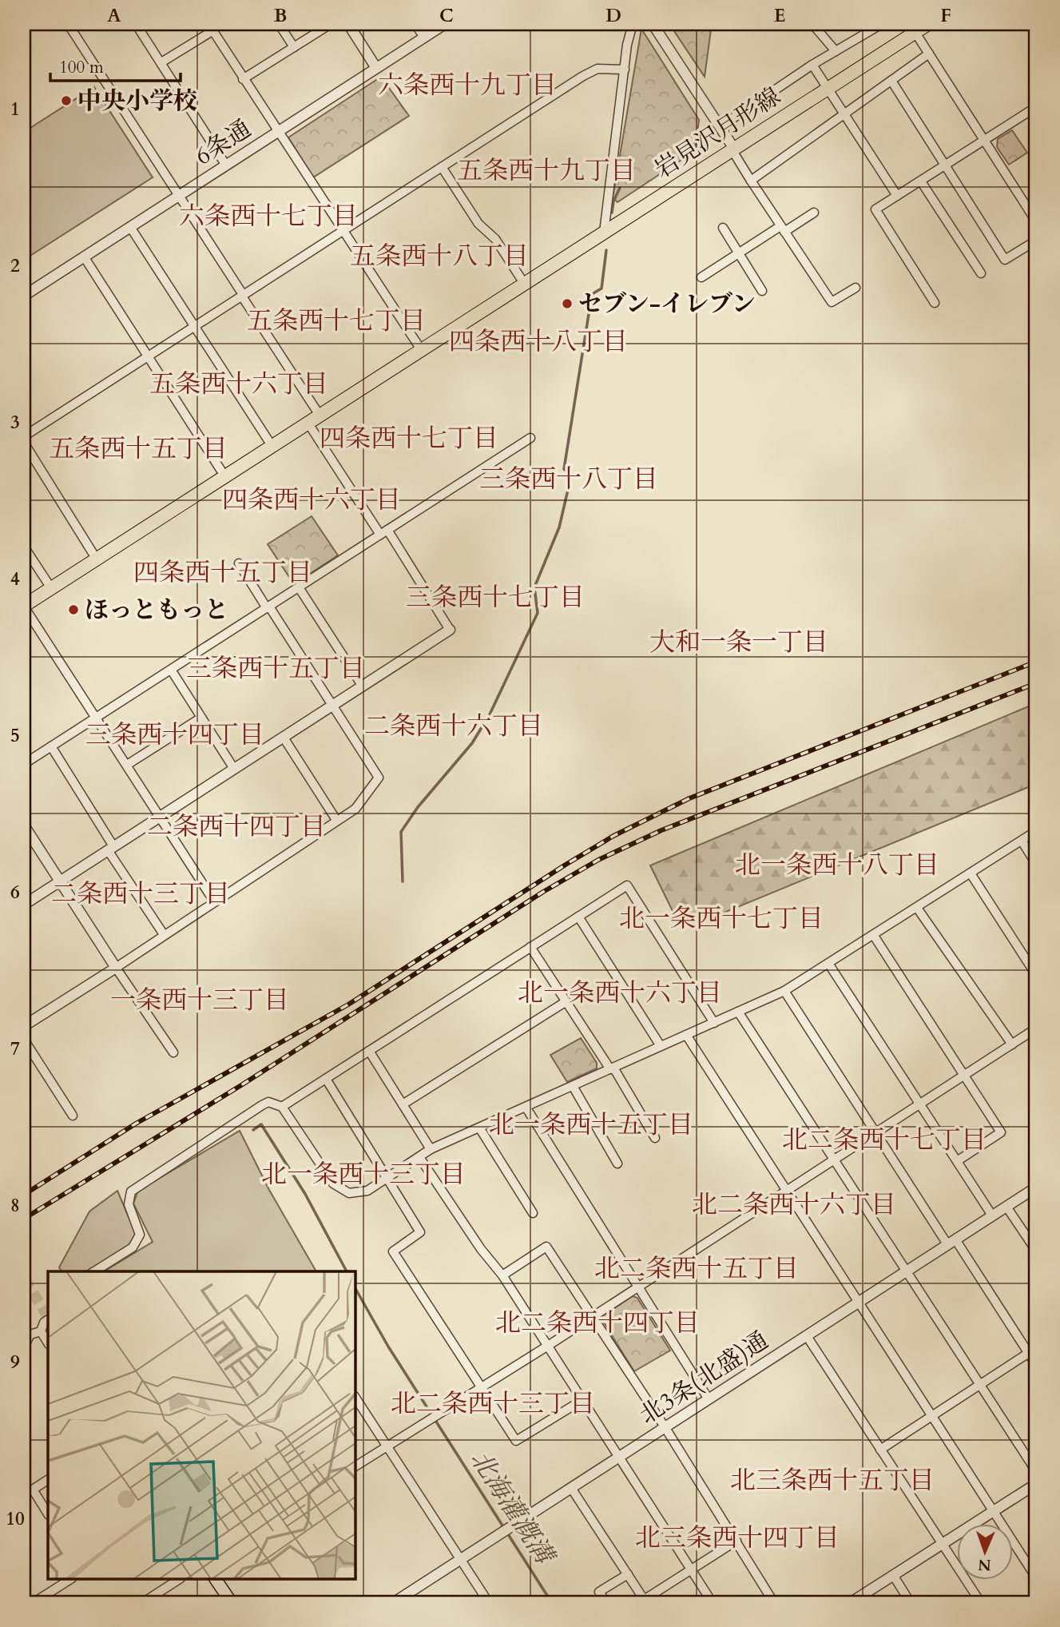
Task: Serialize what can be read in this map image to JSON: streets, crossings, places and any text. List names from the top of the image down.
{
  "streets": {
    "main road": ["岩見沢月形線"],
    "street": ["6条通", "北3条(北盛)通"]
  },
  "districts": [
    "六条西十九丁目",
    "五条西十九丁目",
    "六条西十七丁目",
    "五条西十八丁目",
    "五条西十七丁目",
    "四条西十八丁目",
    "五条西十六丁目",
    "四条西十七丁目",
    "五条西十五丁目",
    "三条西十八丁目",
    "四条西十六丁目",
    "四条西十五丁目",
    "三条西十七丁目",
    "大和一条一丁目",
    "三条西十五丁目",
    "二条西十六丁目",
    "三条西十四丁目",
    "二条西十四丁目",
    "北一条西十八丁目",
    "二条西十三丁目",
    "北一条西十七丁目",
    "北一条西十六丁目",
    "一条西十三丁目",
    "北一条西十五丁目",
    "北二条西十七丁目",
    "北一条西十三丁目",
    "北二条西十六丁目",
    "北二条西十五丁目",
    "北二条西十四丁目",
    "北二条西十三丁目",
    "北三条西十五丁目",
    "北三条西十四丁目"
  ],
  "water": ["北海灌漑溝"],
  "places": ["中央小学校", "セブン-イレブン", "ほっともっと"],
  "scale_bar": "100 m",
  "north": "bottom",
  "grid": {
    "columns": [
      "A",
      "B",
      "C",
      "D",
      "E",
      "F"
    ],
    "rows": [
      "1",
      "2",
      "3",
      "4",
      "5",
      "6",
      "7",
      "8",
      "9",
      "10"
    ]
  }
}
